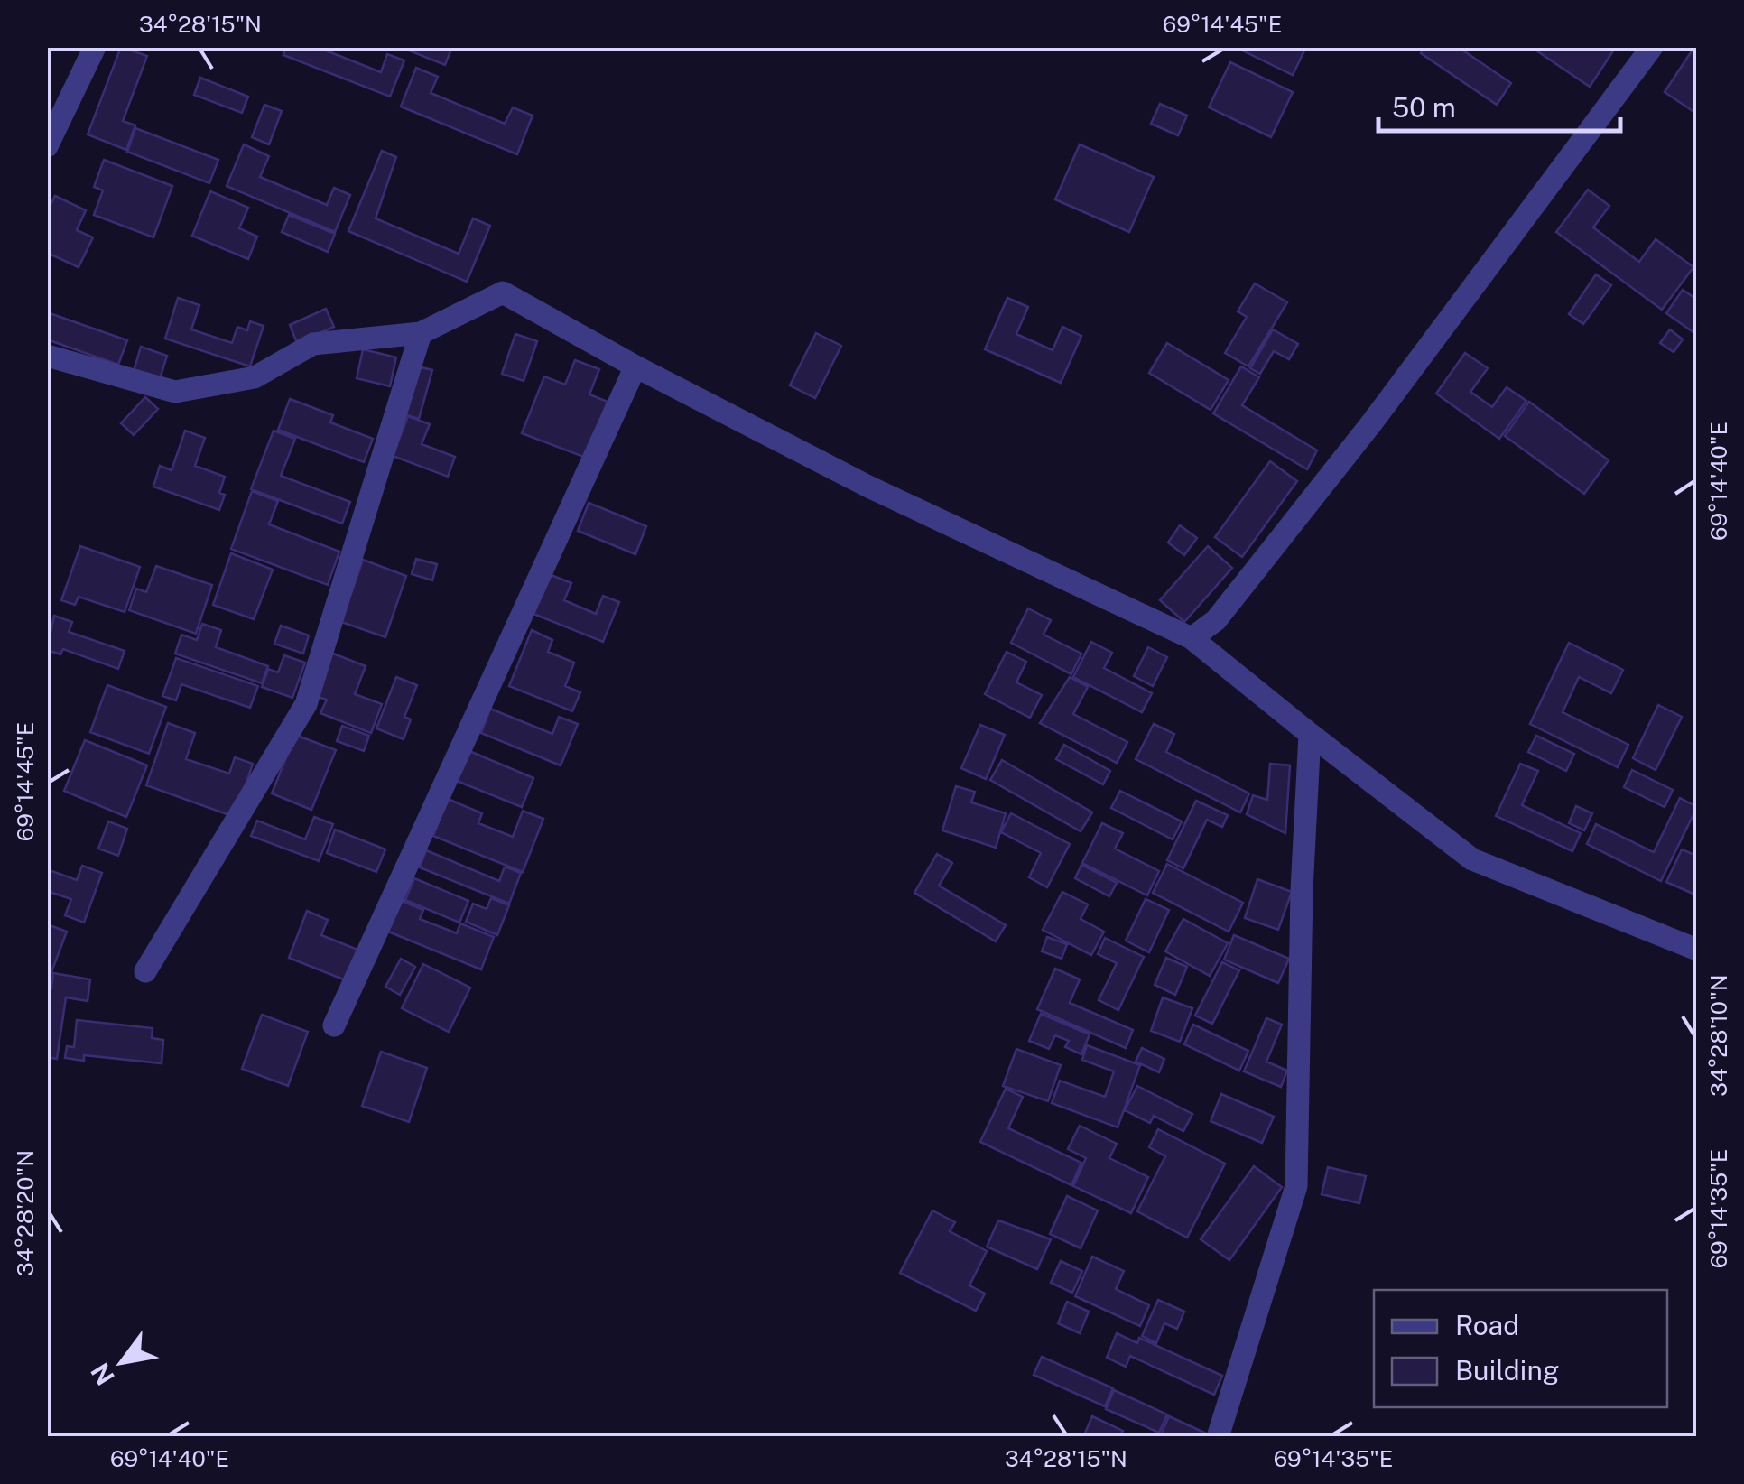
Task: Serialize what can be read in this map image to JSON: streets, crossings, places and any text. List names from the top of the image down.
{
  "legend": ["Road", "Building"],
  "scale_bar": "50 m",
  "north": "bottom left",
  "coordinates": [
    "34°28'15\"N",
    "69°14'45\"E",
    "69°14'40\"E",
    "34°28'10\"N",
    "69°14'35\"E",
    "34°28'20\"N"
  ]
}
